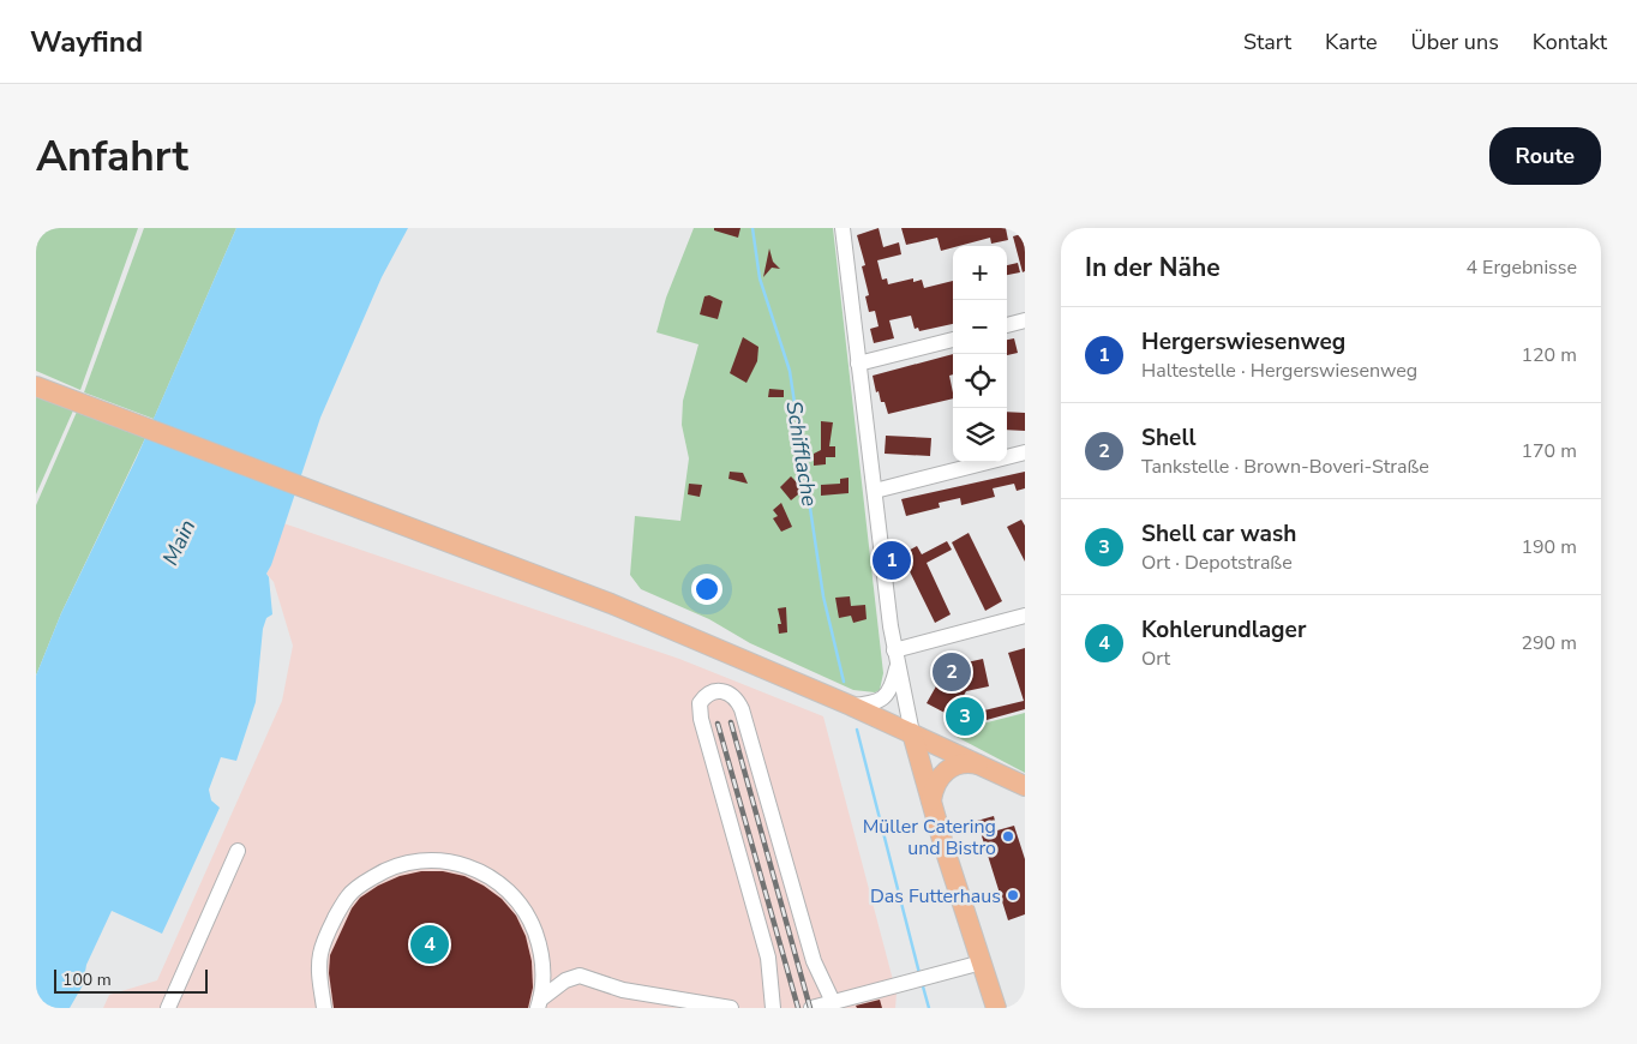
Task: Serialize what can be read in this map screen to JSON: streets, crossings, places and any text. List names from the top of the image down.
{
  "water": ["Schifflache", "Main"],
  "places": ["Müller Catering und Bistro", "Das Futterhaus"],
  "scale_bar": "100 m",
  "page": {
    "header": "Wayfind",
    "nav": [
      "Start",
      "Karte",
      "Über uns",
      "Kontakt"
    ],
    "buttons": "Route",
    "title": "Anfahrt",
    "heading": ["In der Nähe", "4 Ergebnisse"],
    "map_buttons": ["+", "−"],
    "list": [
      {
        "mark": "1",
        "name": "Hergerswiesenweg",
        "note": "Haltestelle · Hergerswiesenweg",
        "value": "120 m"
      },
      {
        "mark": "2",
        "name": "Shell",
        "note": "Tankstelle · Brown-Boveri-Straße",
        "value": "170 m"
      },
      {
        "mark": "3",
        "name": "Shell car wash",
        "note": "Ort · Depotstraße",
        "value": "190 m"
      },
      {
        "mark": "4",
        "name": "Kohlerundlager",
        "note": "Ort",
        "value": "290 m"
      }
    ],
    "pins": [
      "1",
      "2",
      "3",
      "4"
    ],
    "scale": "100 m"
  }
}
